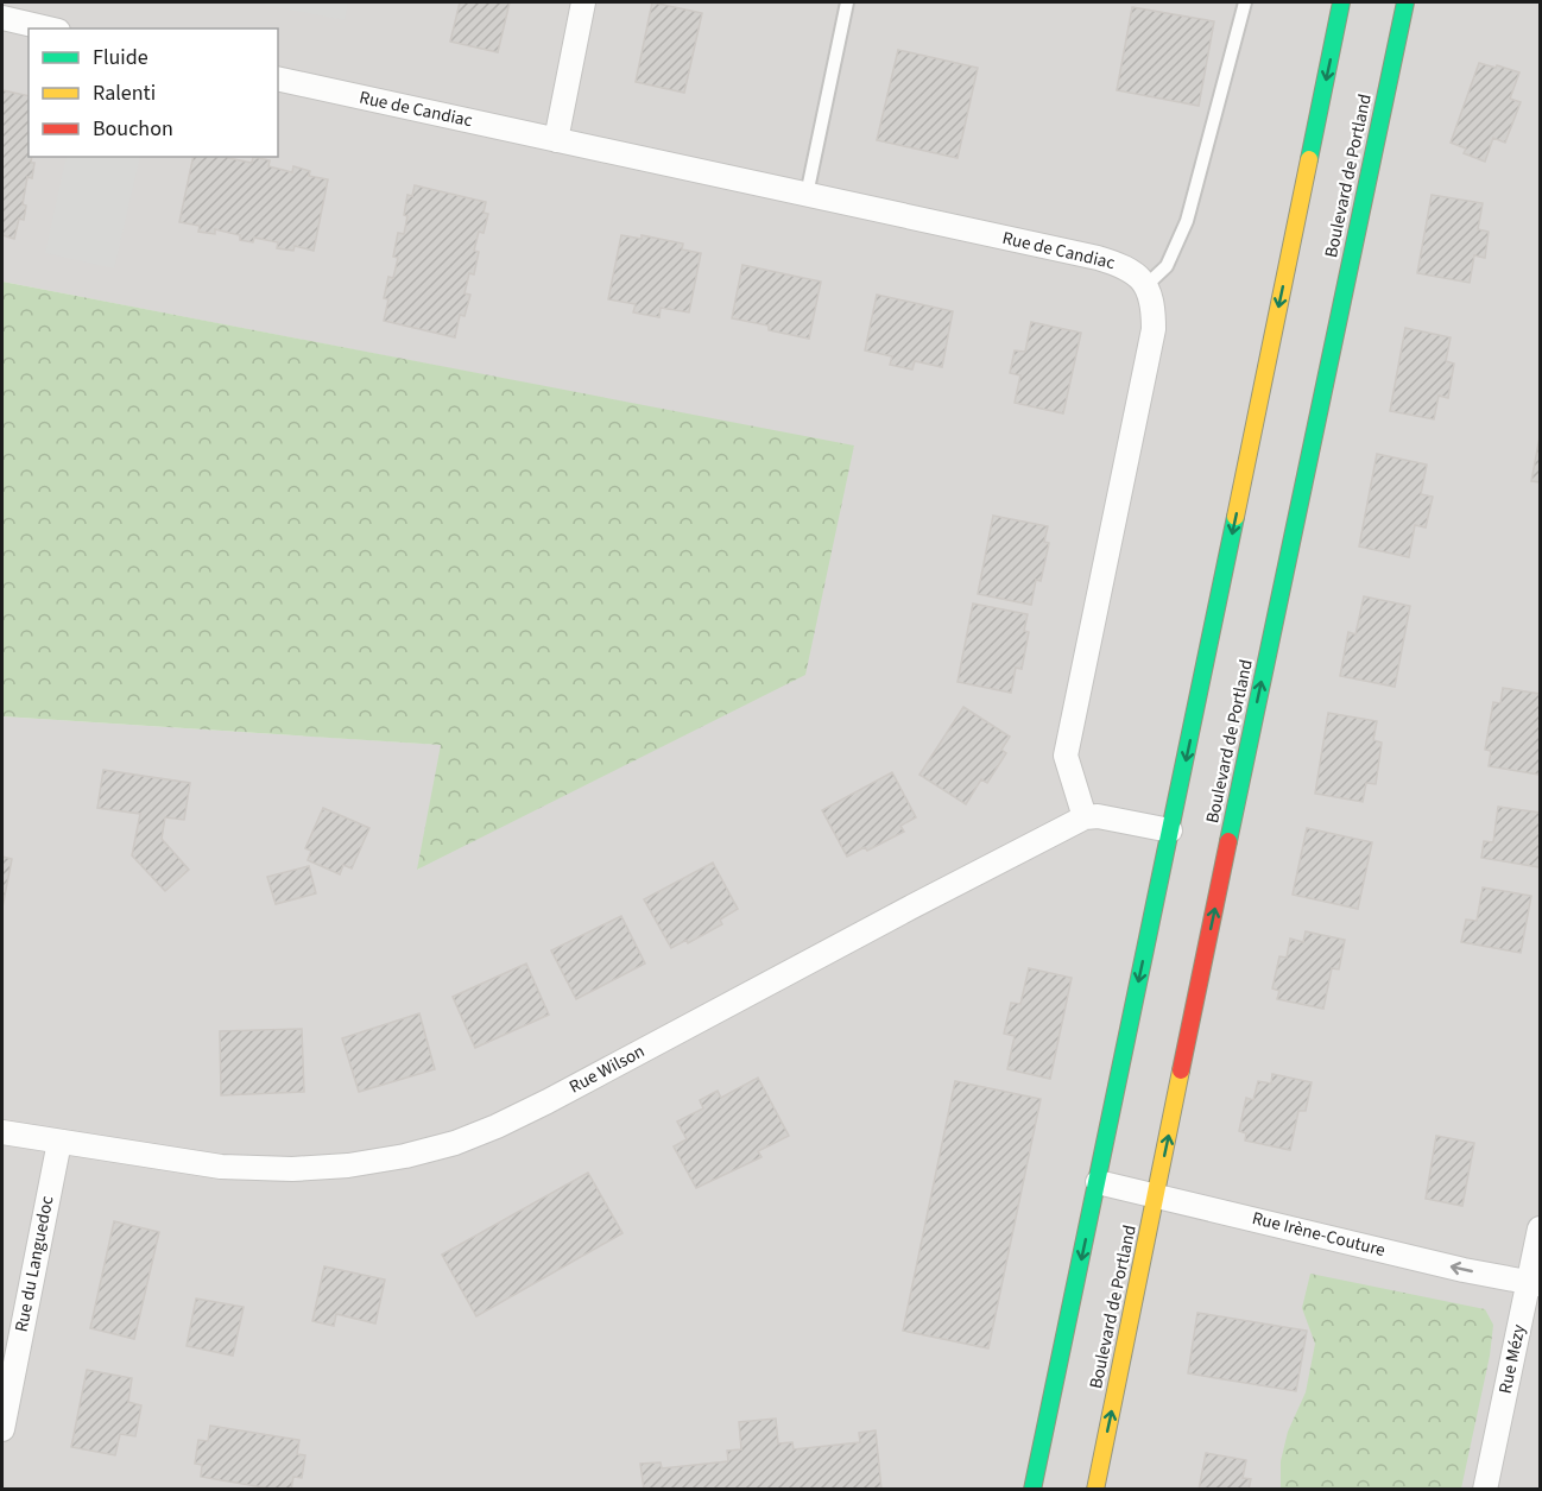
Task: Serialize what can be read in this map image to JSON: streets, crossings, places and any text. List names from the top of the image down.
{
  "streets": {
    "main road": ["Boulevard de Portland"],
    "street": [
      "Rue de Candiac",
      "Rue Wilson",
      "Rue Irène-Couture",
      "Rue du Languedoc",
      "Rue Mézy"
    ]
  },
  "crossings": [
    ["Boulevard de Portland", "Rue Irène-Couture"],
    ["Rue Wilson", "Rue du Languedoc"],
    ["Rue Irène-Couture", "Rue Mézy"]
  ],
  "one_way": ["Rue Irène-Couture"],
  "legend": ["Fluide", "Ralenti", "Bouchon"]
}
